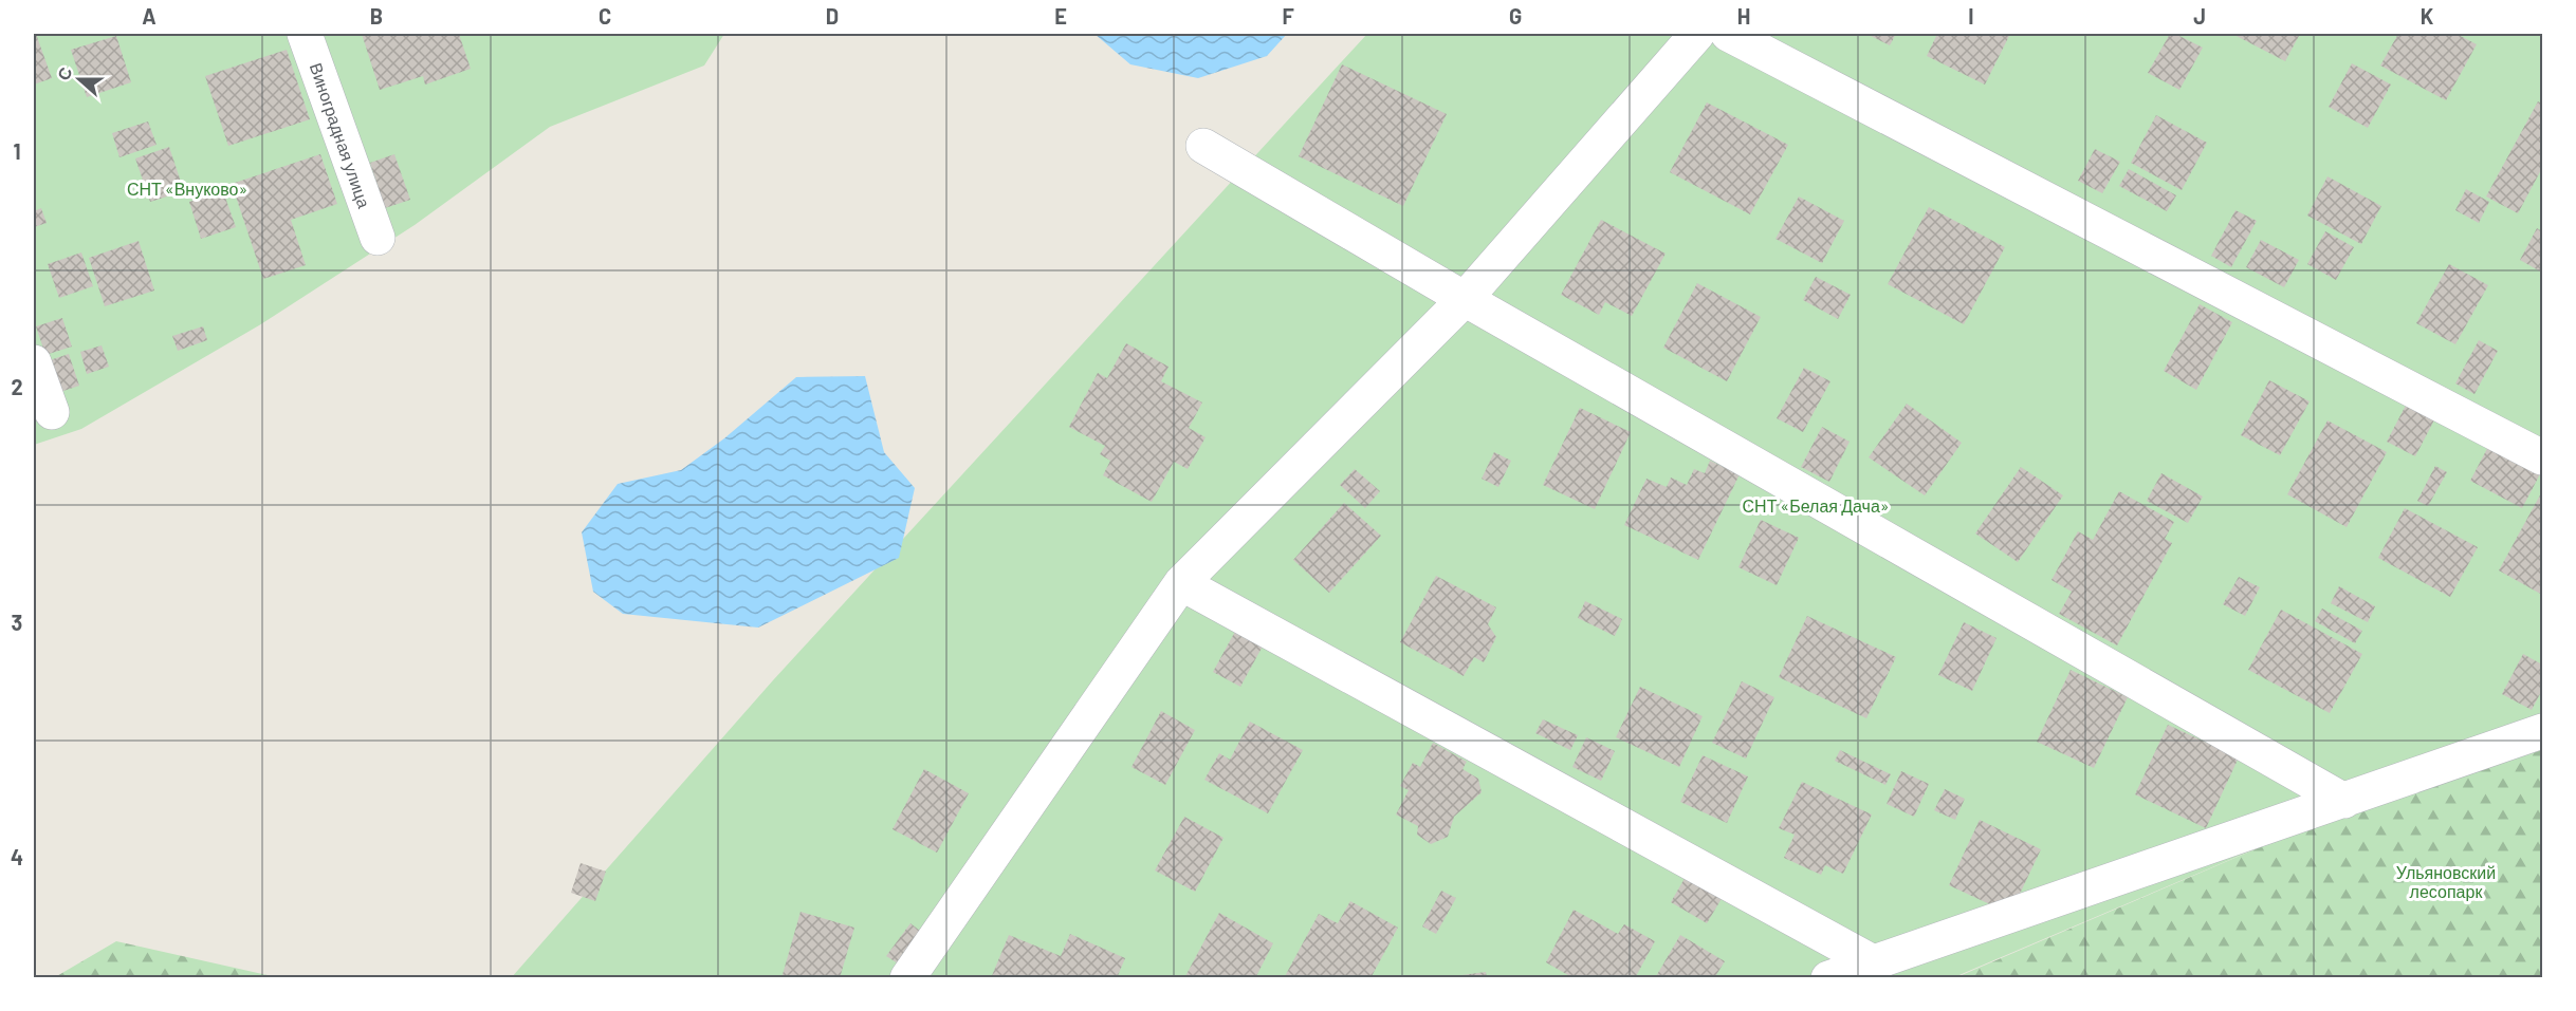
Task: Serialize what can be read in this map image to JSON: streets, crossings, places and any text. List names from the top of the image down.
{
  "streets": {
    "street": ["Виноградная улица"]
  },
  "parks": ["СНТ «Внуково»", "СНТ «Белая Дача»", "Ульяновский лесопарк"],
  "north": "left",
  "grid": {
    "columns": [
      "A",
      "B",
      "C",
      "D",
      "E",
      "F",
      "G",
      "H",
      "I",
      "J",
      "K"
    ],
    "rows": [
      "1",
      "2",
      "3",
      "4"
    ]
  }
}
